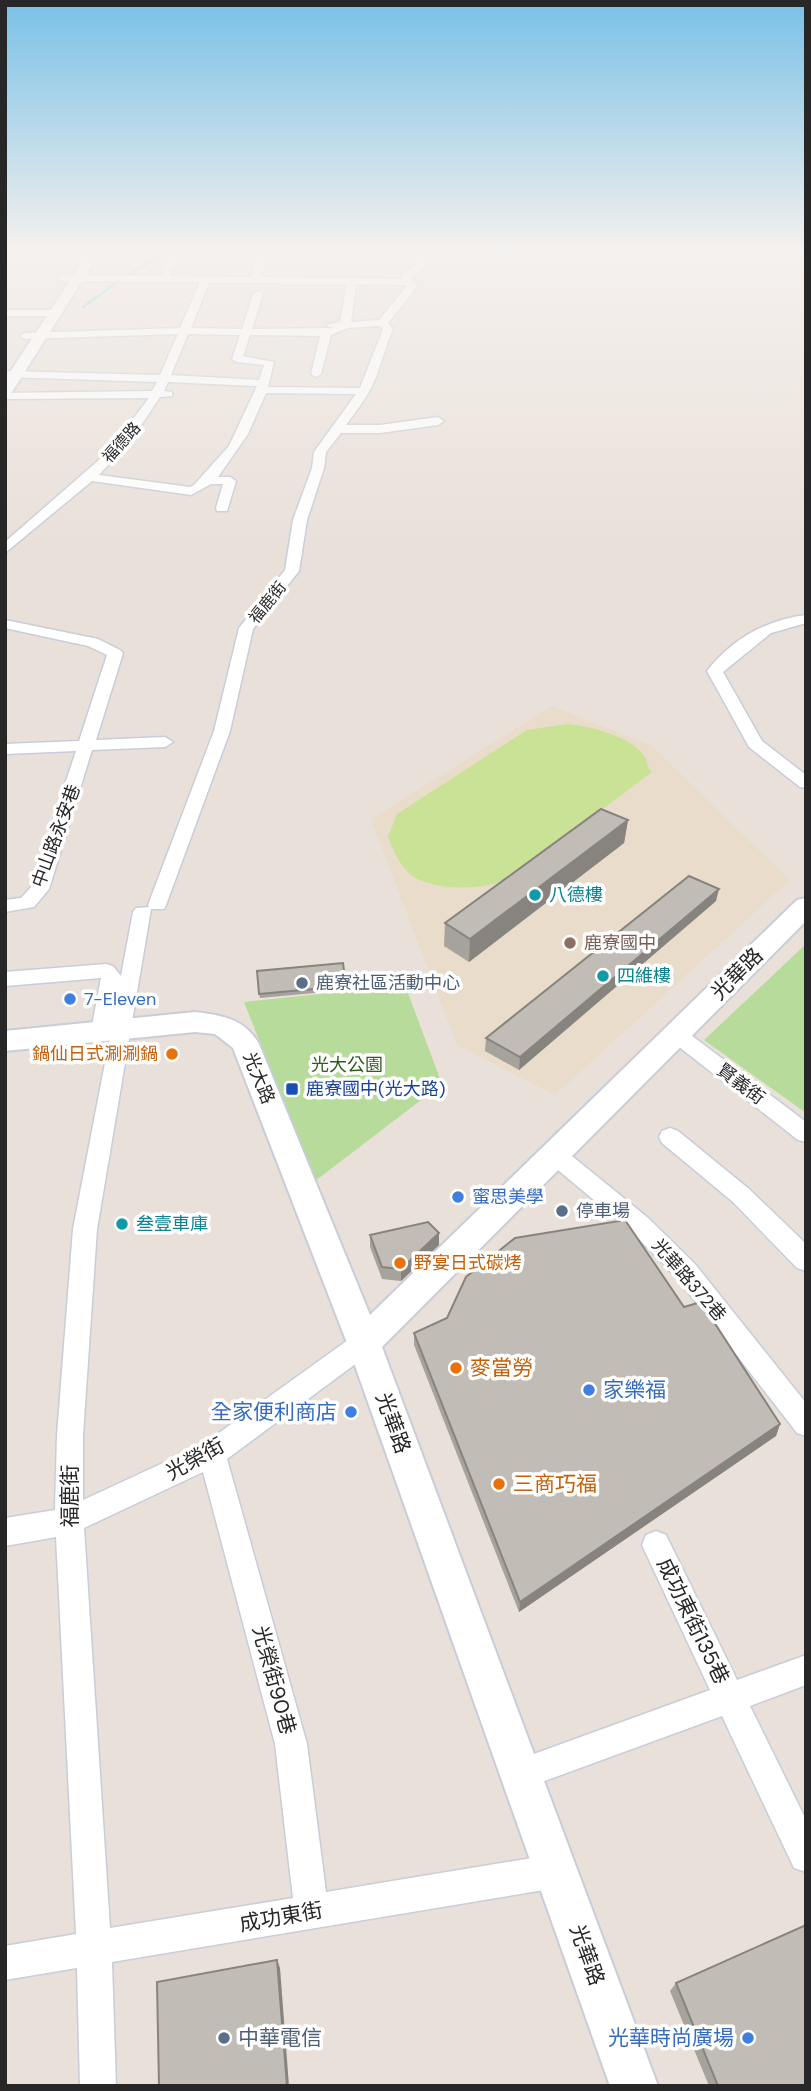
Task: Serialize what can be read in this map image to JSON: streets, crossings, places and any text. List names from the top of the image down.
{
  "streets": {
    "street": [
      "福德路",
      "福鹿街",
      "中山路永安巷",
      "光華路",
      "光大路",
      "賢義街",
      "光華路372巷",
      "光榮街",
      "成功東街135巷",
      "光榮街90巷",
      "成功東街"
    ]
  },
  "crossings": [
    ["福鹿街", "光大路"],
    ["福鹿街", "光榮街"],
    ["福鹿街", "成功東街"],
    ["光華路", "光大路"],
    ["光華路", "賢義街"],
    ["光華路", "光華路372巷"],
    ["光華路", "光榮街"],
    ["光華路", "成功東街"],
    ["光大路", "光榮街"],
    ["光榮街", "光榮街90巷"],
    ["光榮街90巷", "成功東街"]
  ],
  "parks": ["光大公園"],
  "places": {
    "other": [
      "八德樓",
      "鹿寮國中",
      "四維樓",
      "鹿寮社區活動中心",
      "7-Eleven",
      "鍋仙日式涮涮鍋",
      "蜜思美學",
      "停車場",
      "叁壹車庫",
      "野宴日式碳烤",
      "麥當勞",
      "家樂福",
      "全家便利商店",
      "三商巧福",
      "中華電信",
      "光華時尚廣場"
    ],
    "transit": ["鹿寮國中(光大路)"]
  }
}
